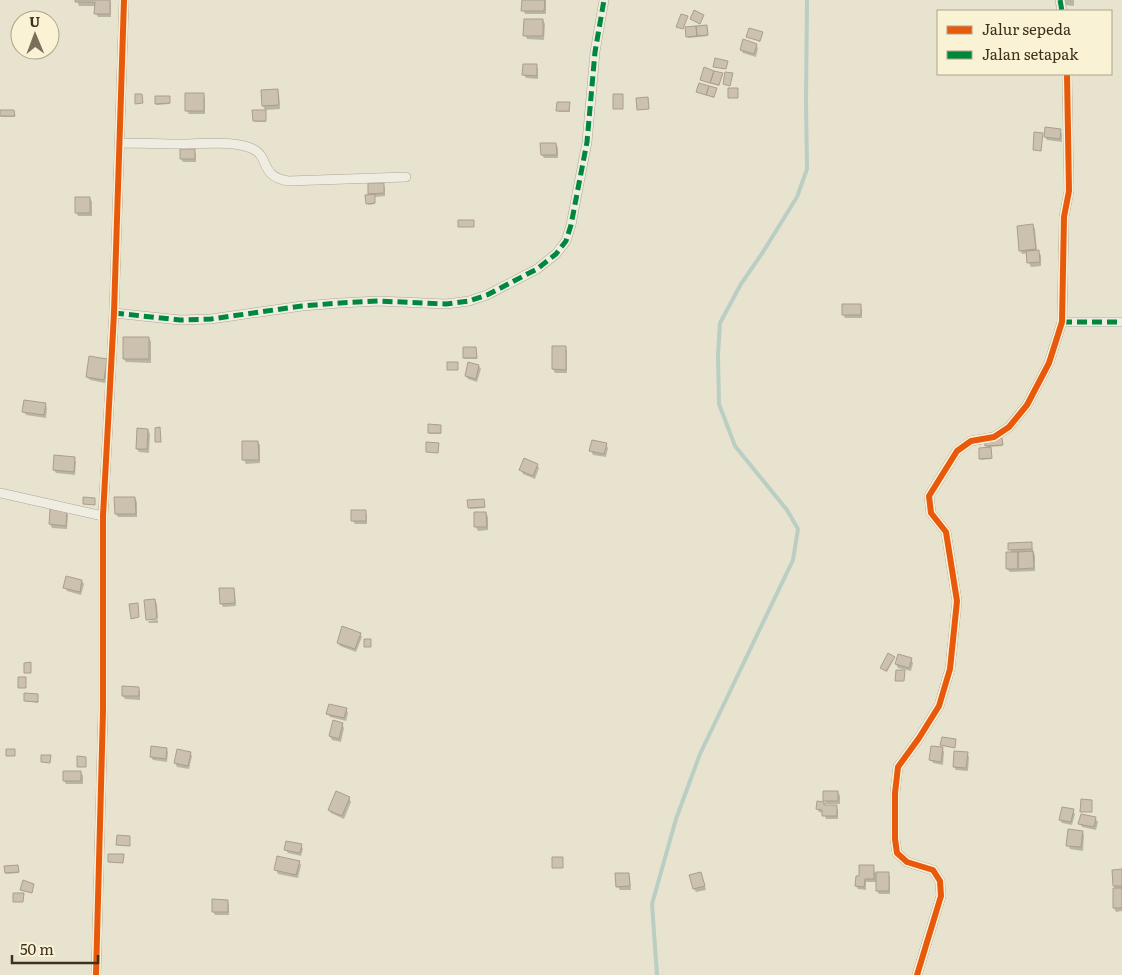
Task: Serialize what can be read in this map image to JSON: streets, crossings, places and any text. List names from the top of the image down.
{
  "legend": ["Jalur sepeda", "Jalan setapak"],
  "scale_bar": "50 m",
  "north": "top"
}
